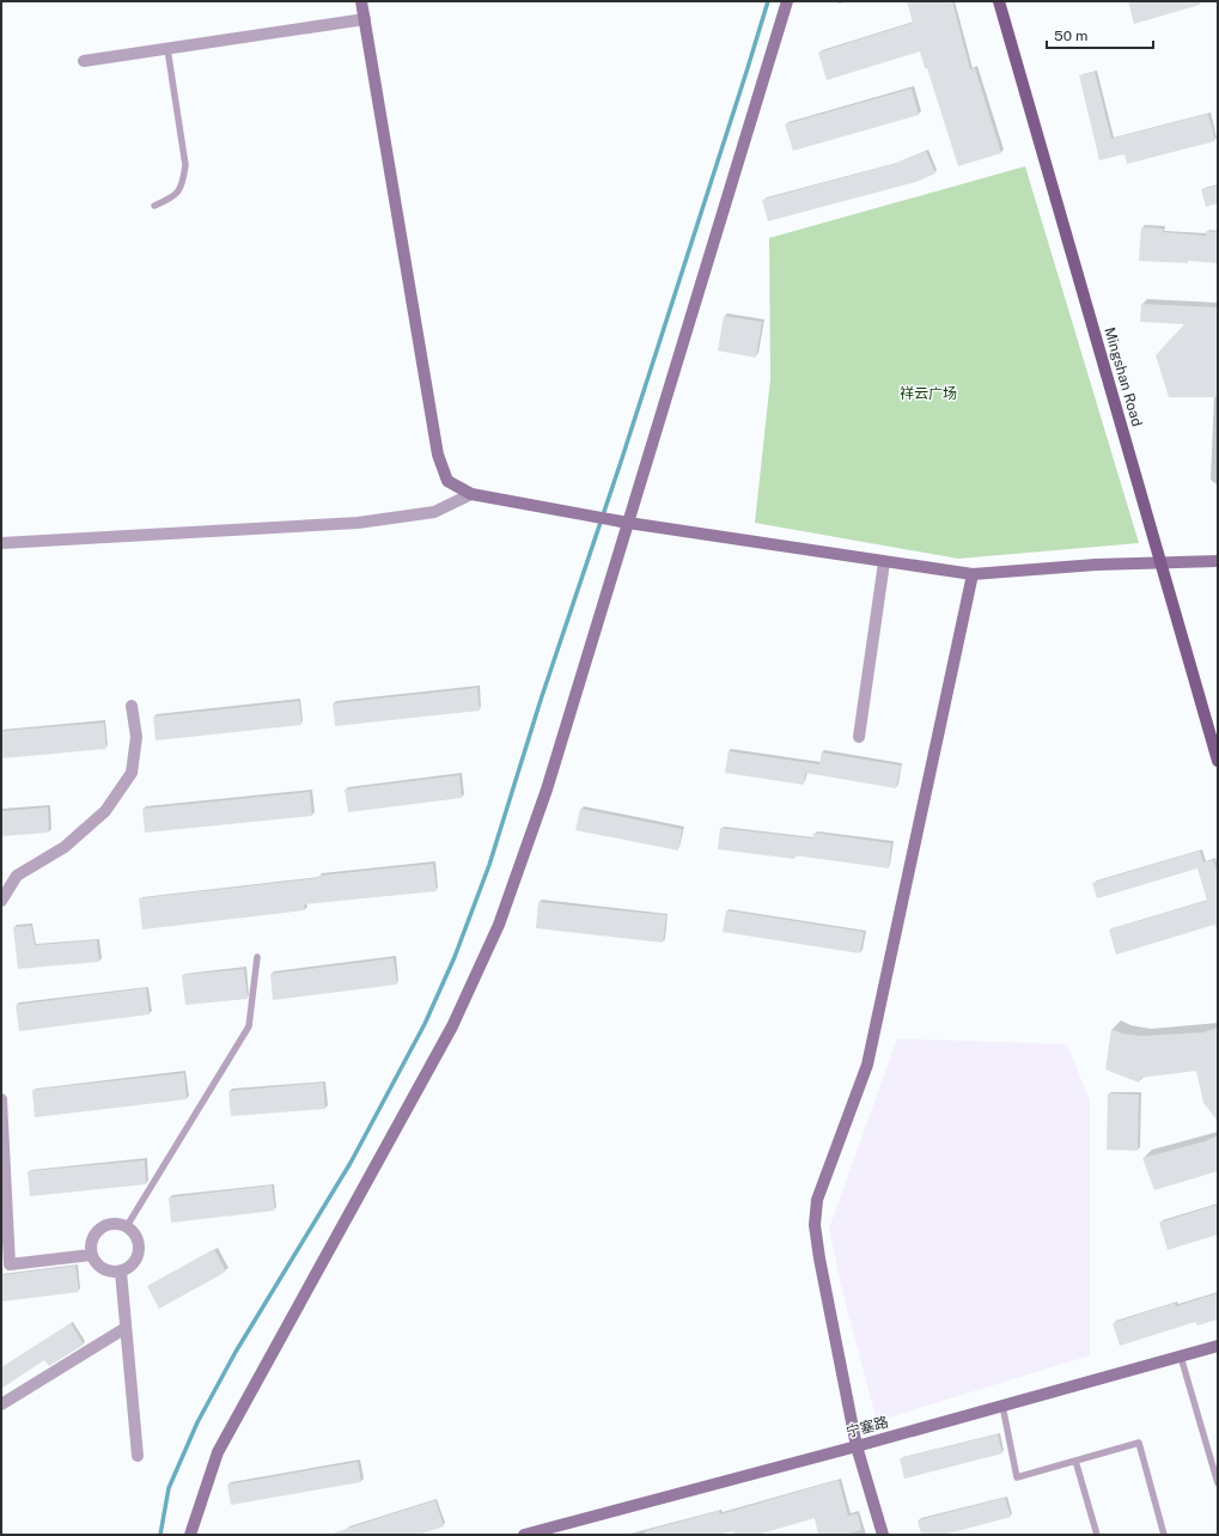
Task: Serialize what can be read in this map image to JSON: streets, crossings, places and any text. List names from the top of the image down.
{
  "streets": {
    "main road": ["Mingshan Road"],
    "street": ["宁塞路"]
  },
  "parks": ["祥云广场"],
  "scale_bar": "50 m"
}
